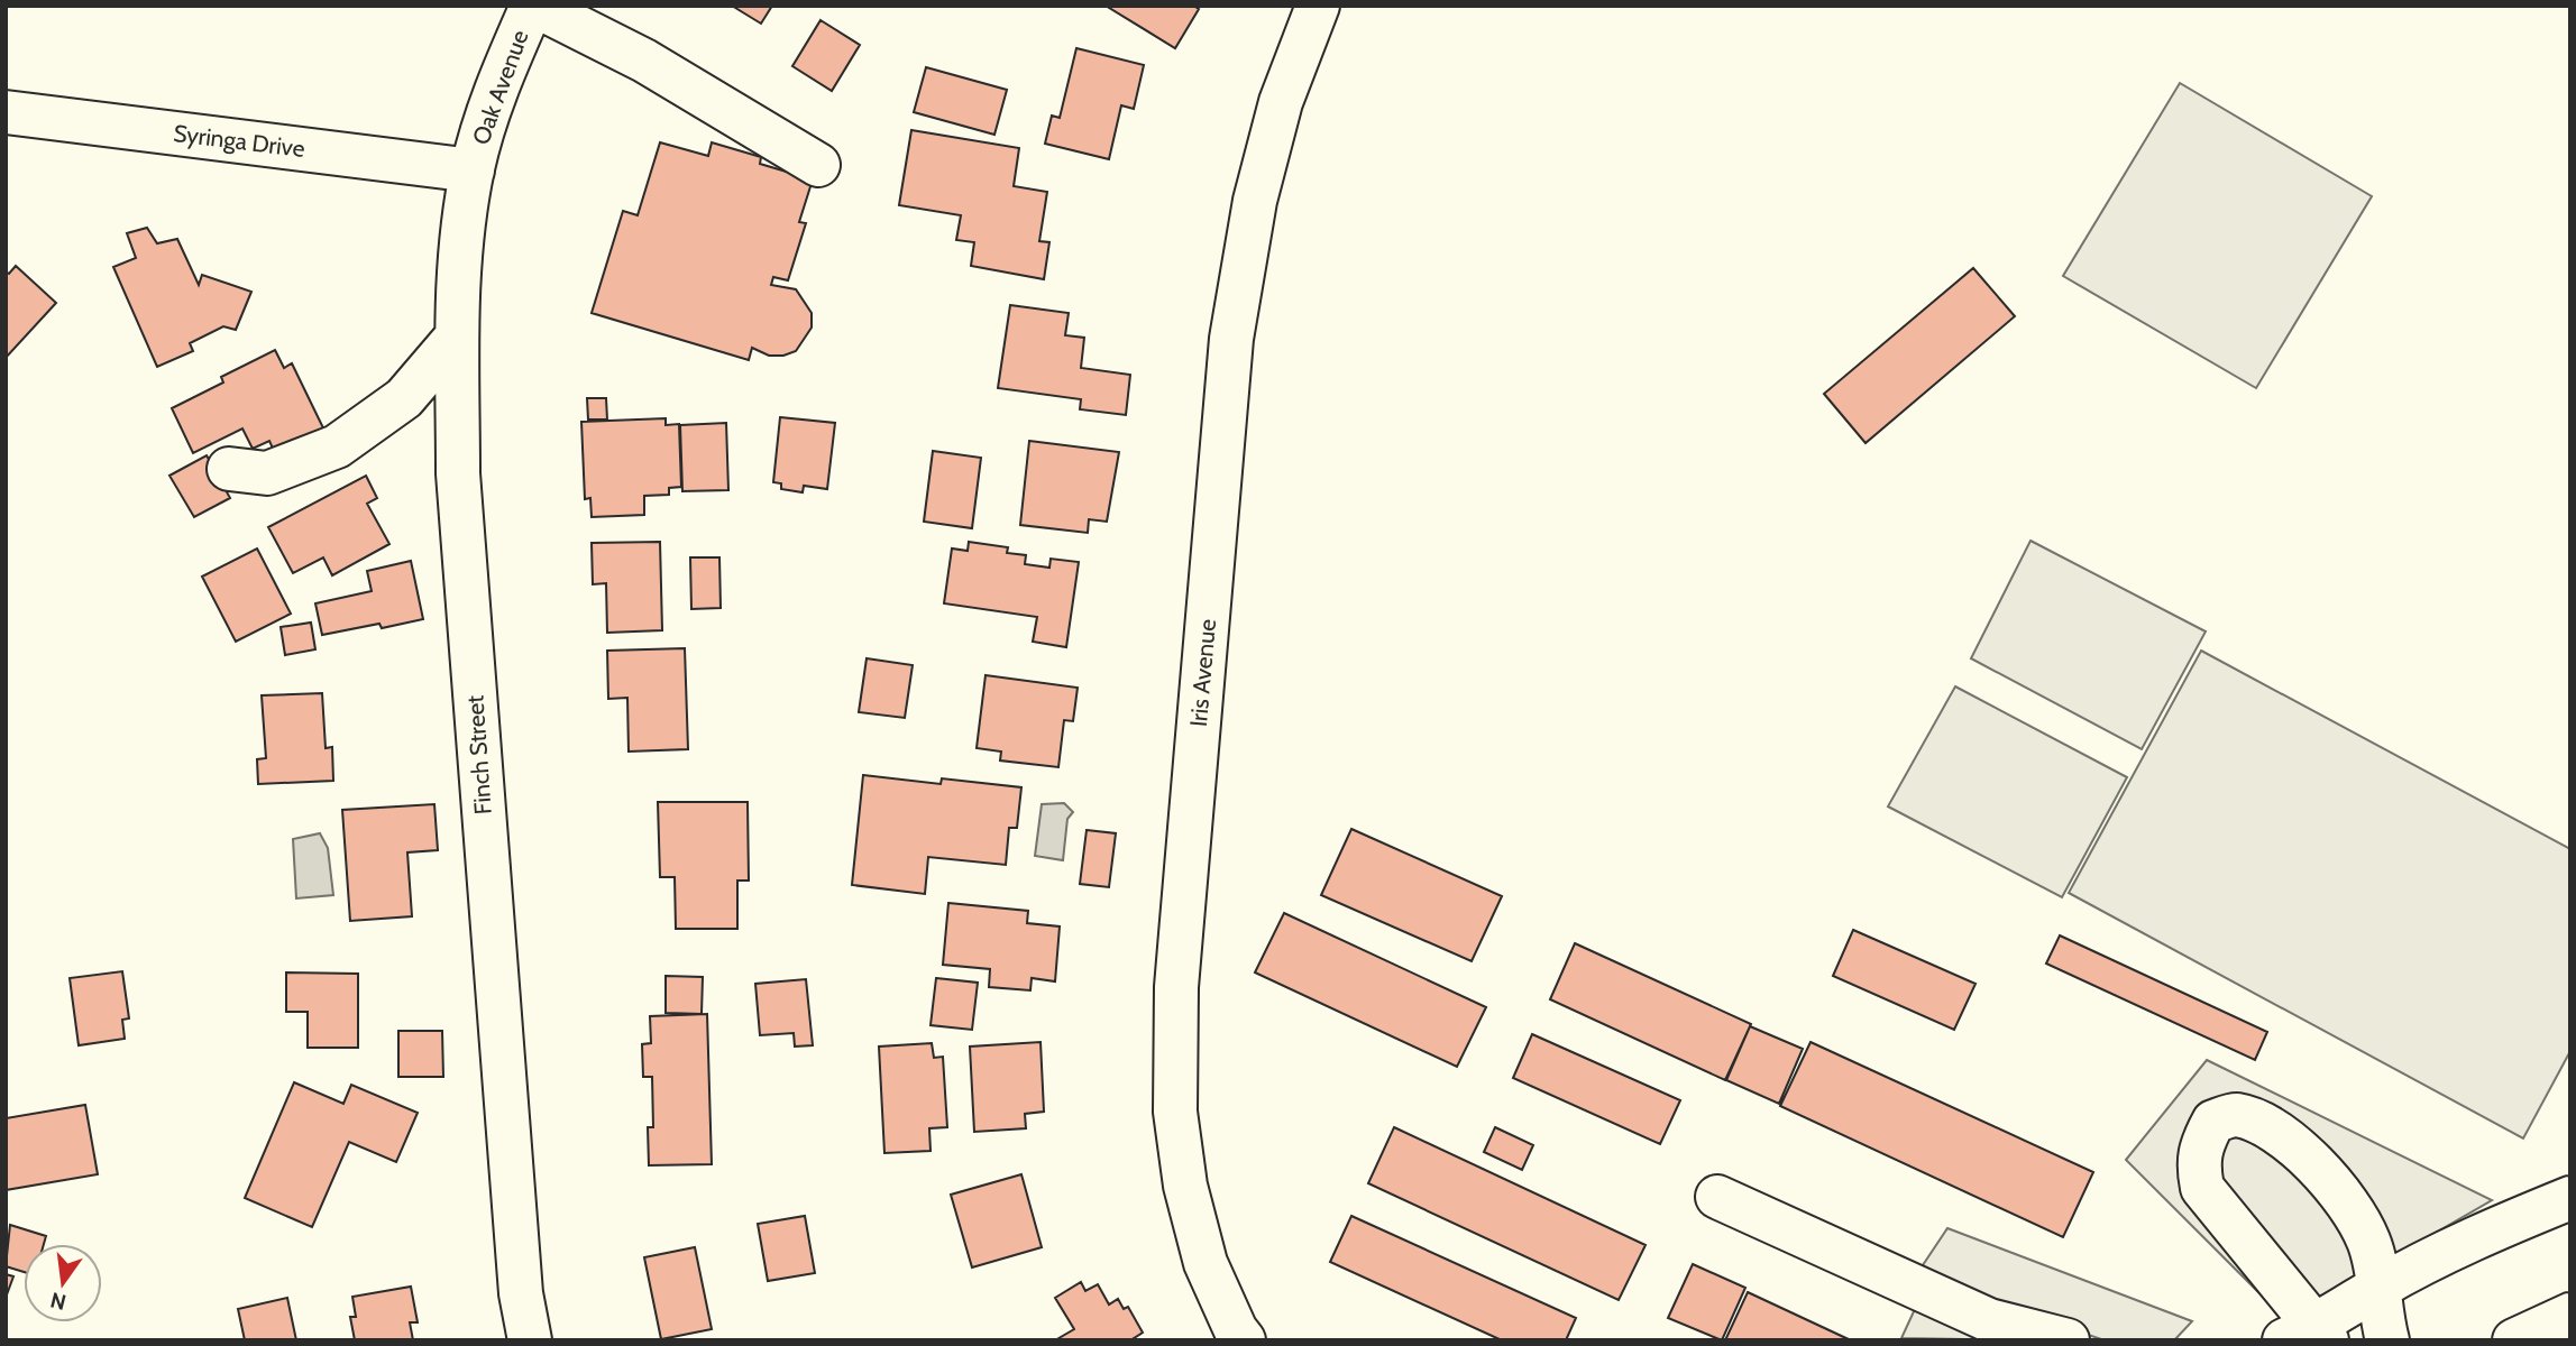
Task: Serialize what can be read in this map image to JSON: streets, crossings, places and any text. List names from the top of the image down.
{
  "streets": {
    "street": [
      "Oak Avenue",
      "Syringa Drive",
      "Iris Avenue",
      "Finch Street"
    ]
  },
  "crossings": [
    ["Oak Avenue", "Syringa Drive"],
    ["Oak Avenue", "Finch Street"],
    ["Syringa Drive", "Finch Street"]
  ],
  "north": "bottom"
}
